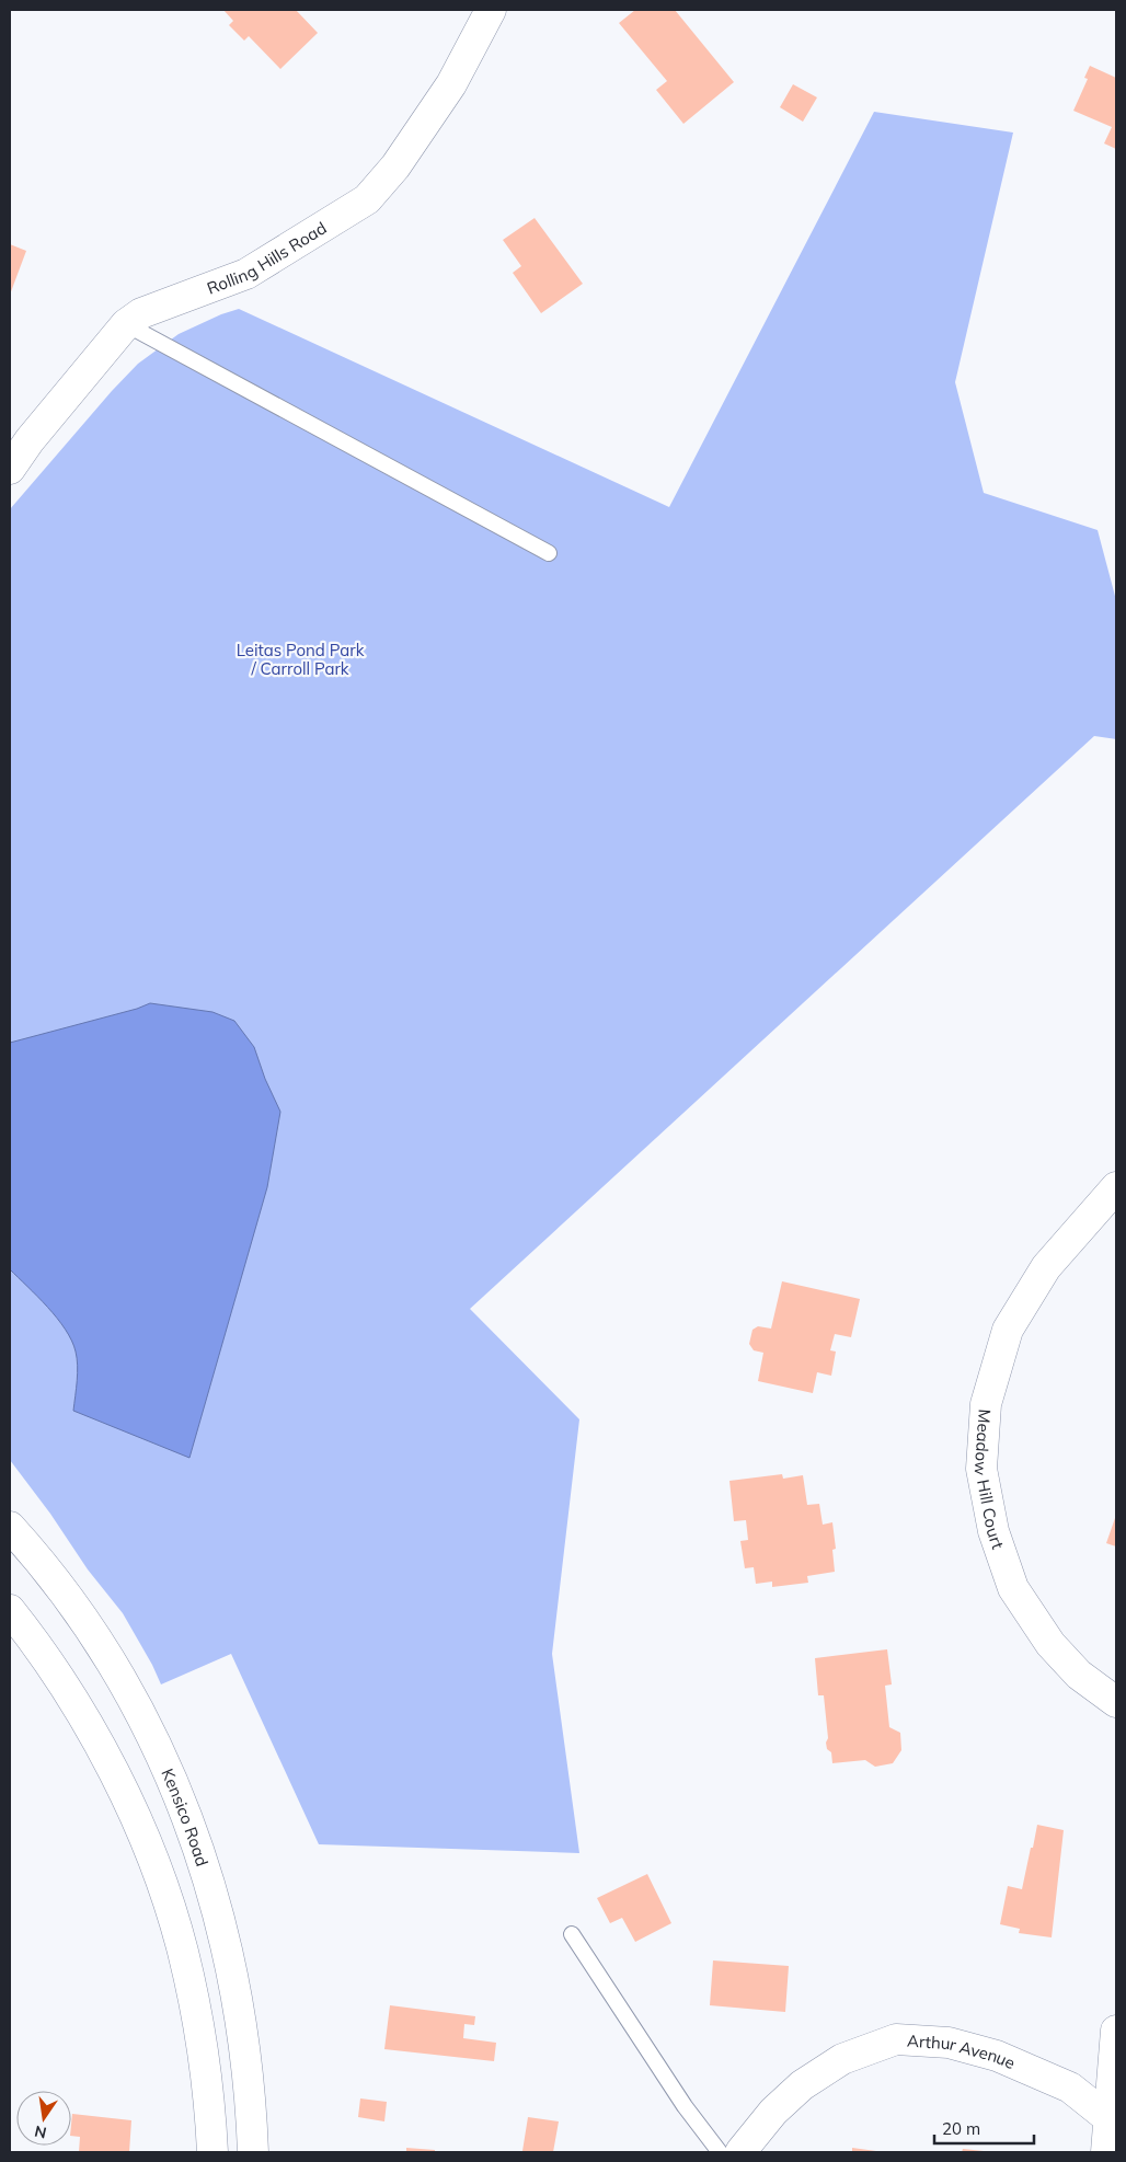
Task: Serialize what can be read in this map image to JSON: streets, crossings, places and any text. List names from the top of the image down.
{
  "streets": {
    "street": [
      "Rolling Hills Road",
      "Meadow Hill Court",
      "Kensico Road",
      "Arthur Avenue"
    ]
  },
  "parks": ["Leitas Pond Park / Carroll Park"],
  "scale_bar": "20 m",
  "north": "bottom"
}
